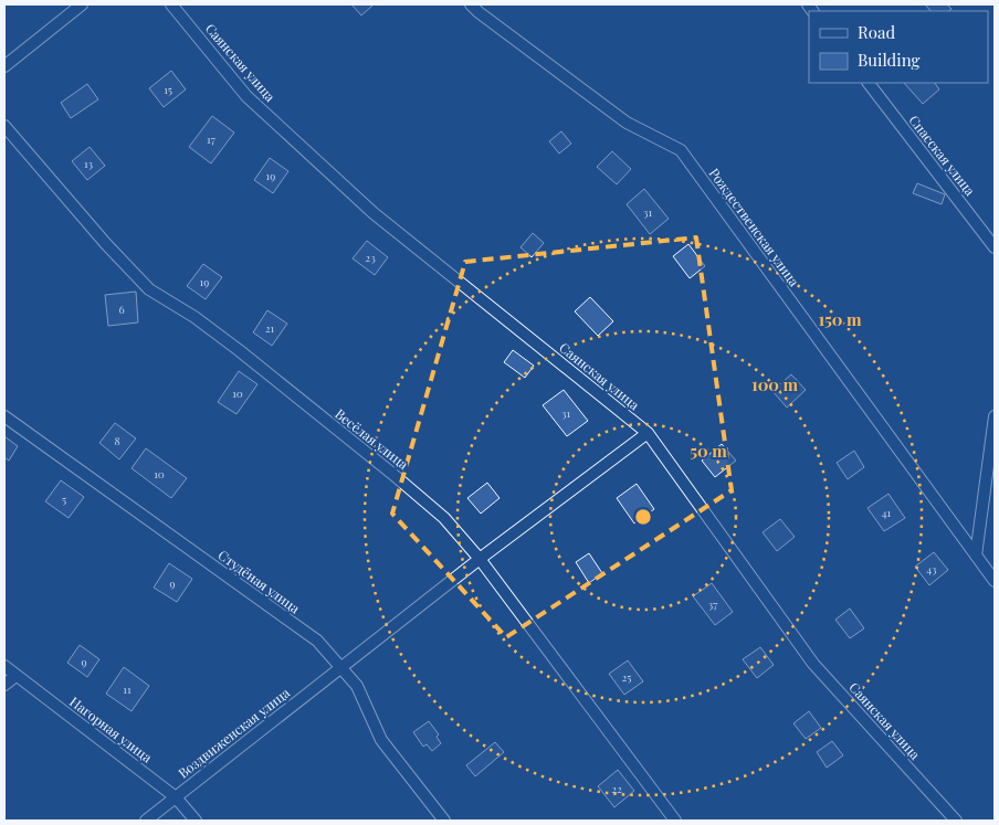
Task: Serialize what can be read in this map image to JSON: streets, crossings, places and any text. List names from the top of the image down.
{
  "streets": {
    "street": [
      "Саянская улица",
      "Спасская улица",
      "Рождественская улица",
      "Весёлая улица",
      "Студёная улица",
      "Нагорная улица",
      "Воздвиженская улица"
    ]
  },
  "crossings": [
    ["Саянская улица", "Воздвиженская улица"],
    ["Весёлая улица", "Воздвиженская улица"],
    ["Студёная улица", "Воздвиженская улица"],
    ["Нагорная улица", "Воздвиженская улица"]
  ],
  "house_numbers": [
    "15",
    "17",
    "13",
    "19",
    "31",
    "23",
    "19",
    "6",
    "21",
    "10",
    "31",
    "8",
    "10",
    "5",
    "41",
    "43",
    "9",
    "37",
    "9",
    "25",
    "11",
    "22"
  ],
  "legend": ["Road", "Building"],
  "rings": ["150 m", "100 m", "50 m"]
}
